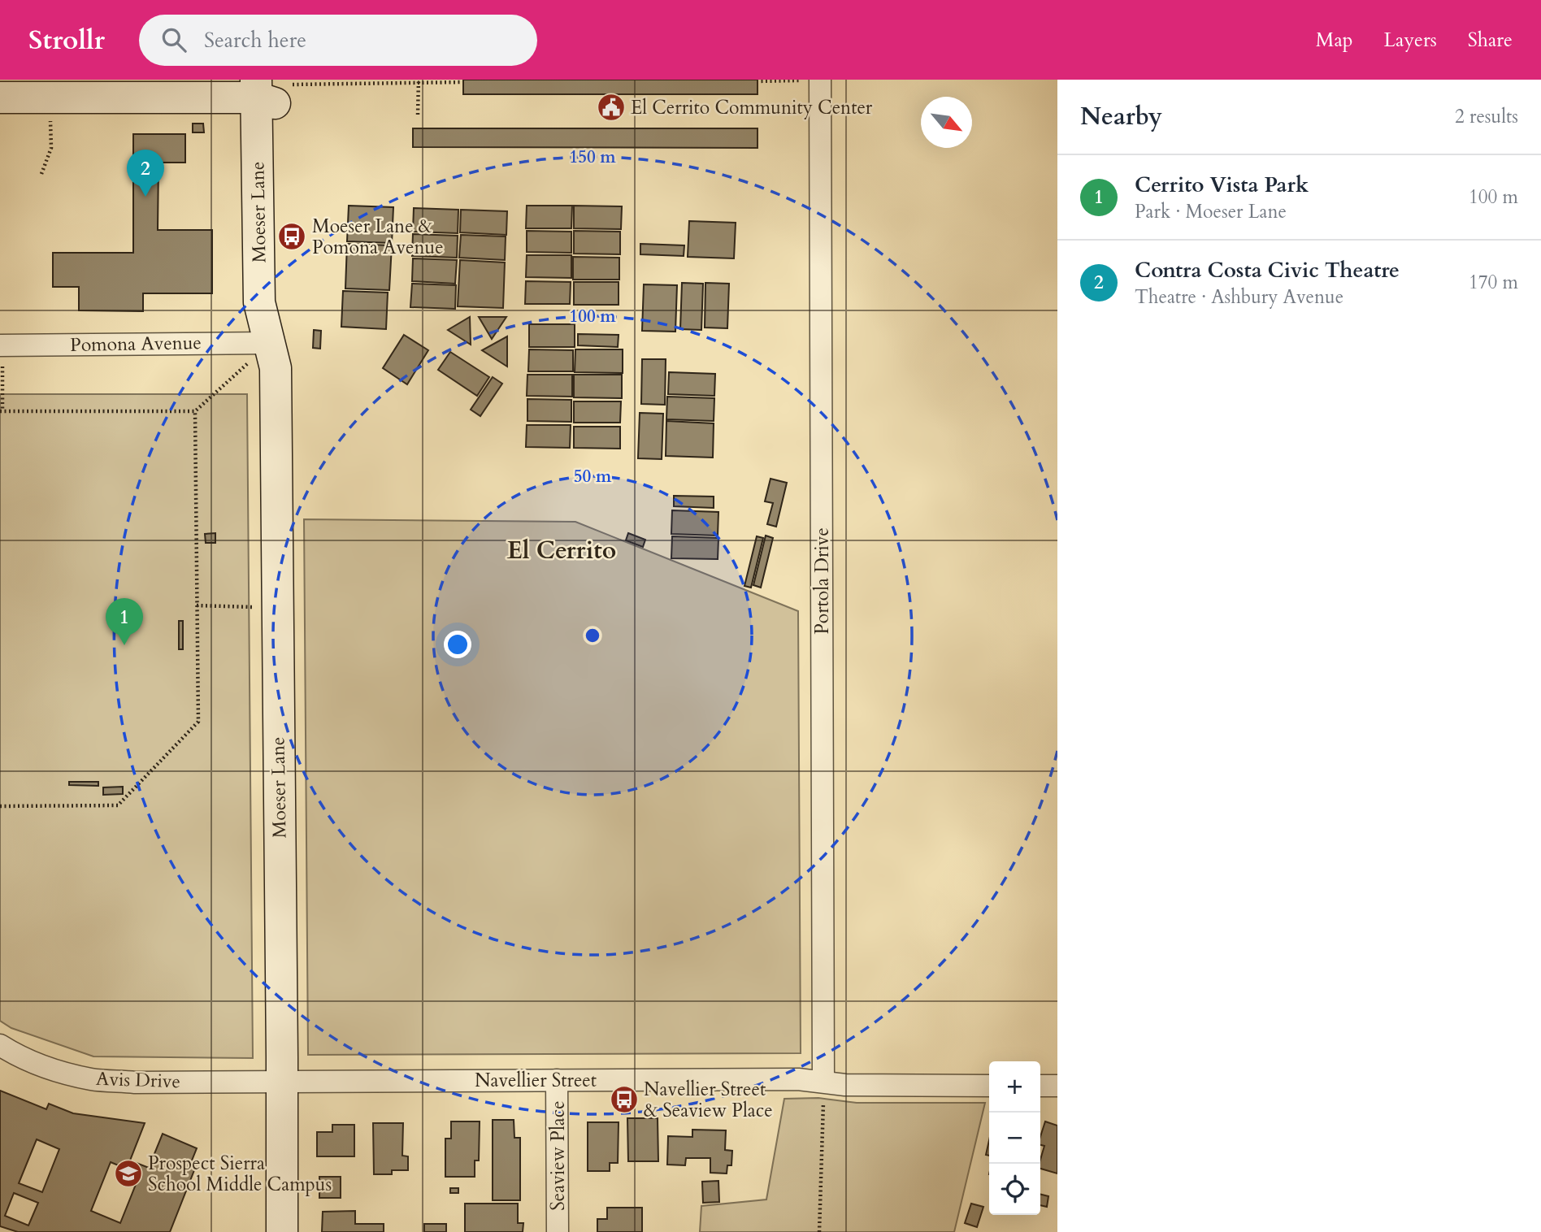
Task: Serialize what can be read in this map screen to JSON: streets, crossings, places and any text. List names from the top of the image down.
{
  "streets": {
    "street": [
      "Moeser Lane",
      "Pomona Avenue",
      "Portola Drive",
      "Avis Drive",
      "Navellier Street",
      "Seaview Place"
    ]
  },
  "crossings": [
    ["Moeser Lane", "Pomona Avenue"],
    ["Moeser Lane", "Avis Drive"],
    ["Moeser Lane", "Navellier Street"],
    ["Portola Drive", "Navellier Street"],
    ["Avis Drive", "Navellier Street"],
    ["Navellier Street", "Seaview Place"]
  ],
  "districts": ["El Cerrito"],
  "places": {
    "public building": ["El Cerrito Community Center"],
    "bus stop": ["Moeser Lane & Pomona Avenue", "Navellier Street & Seaview Place"],
    "school or university": ["Prospect Sierra School Middle Campus"]
  },
  "north": "bottom right",
  "page": {
    "header": "Strollr",
    "search": "Search here",
    "nav": ["Map", "Layers", "Share"],
    "heading": ["Nearby", "2 results"],
    "pins": ["2", "1"],
    "list": [
      {
        "mark": "1",
        "name": "Cerrito Vista Park",
        "note": "Park · Moeser Lane",
        "value": "100 m"
      },
      {
        "mark": "2",
        "name": "Contra Costa Civic Theatre",
        "note": "Theatre · Ashbury Avenue",
        "value": "170 m"
      }
    ],
    "map_buttons": ["+", "−"]
  },
  "rings": ["150 m", "100 m", "50 m"]
}
